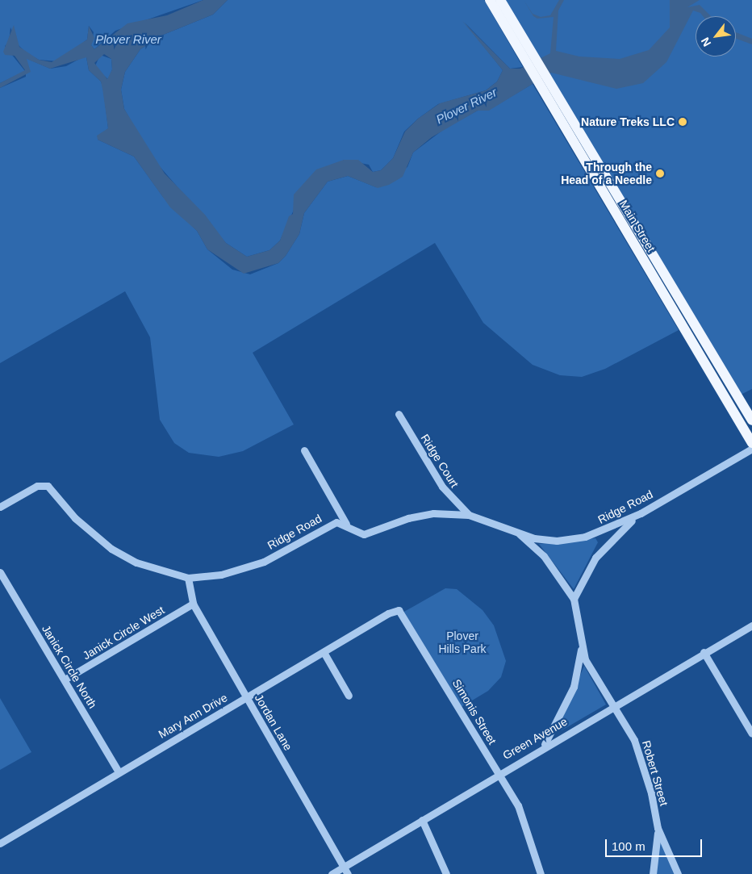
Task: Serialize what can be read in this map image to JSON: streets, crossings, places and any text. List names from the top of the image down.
{
  "streets": {
    "main road": ["Main Street"],
    "street": [
      "Ridge Court",
      "Ridge Road",
      "Janick Circle West",
      "Janick Circle North",
      "Simonis Street",
      "Mary Ann Drive",
      "Jordan Lane",
      "Green Avenue",
      "Robert Street"
    ]
  },
  "crossings": [
    ["Ridge Court", "Ridge Road"],
    ["Ridge Road", "Jordan Lane"],
    ["Janick Circle West", "Janick Circle North"],
    ["Janick Circle West", "Jordan Lane"],
    ["Janick Circle North", "Mary Ann Drive"],
    ["Simonis Street", "Mary Ann Drive"],
    ["Simonis Street", "Green Avenue"],
    ["Mary Ann Drive", "Jordan Lane"],
    ["Jordan Lane", "Green Avenue"],
    ["Green Avenue", "Robert Street"]
  ],
  "water": ["Plover River"],
  "parks": ["Plover Hills Park"],
  "places": ["Nature Treks LLC", "Through the Head of a Needle"],
  "scale_bar": "100 m",
  "north": "bottom left"
}
